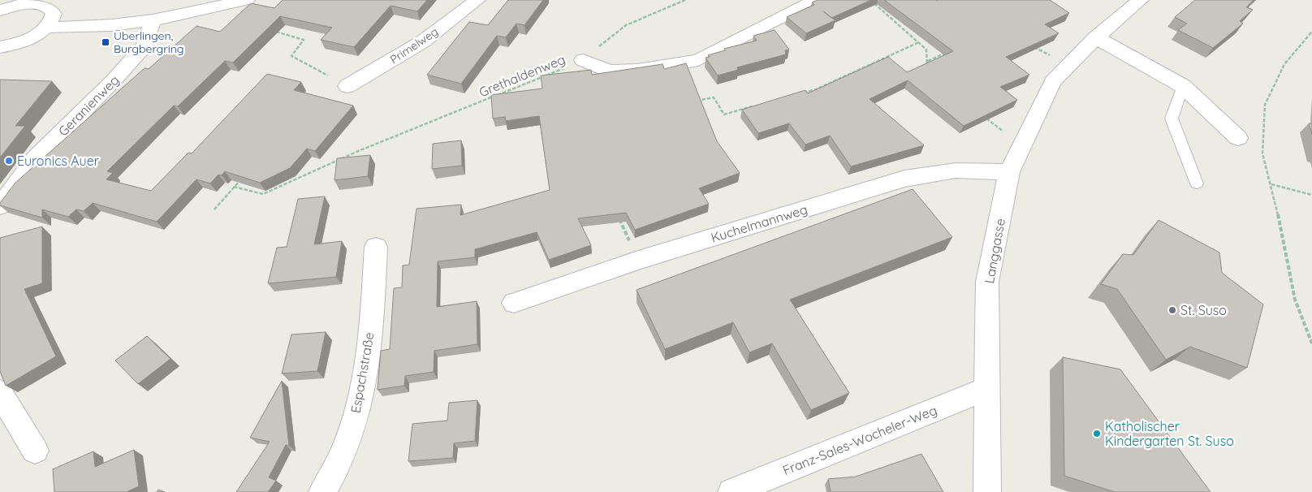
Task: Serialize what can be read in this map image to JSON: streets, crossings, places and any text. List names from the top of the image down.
{
  "streets": {
    "street": [
      "Primelweg",
      "Geranienweg",
      "Kuchelmannweg",
      "Langgasse",
      "Espachstraße",
      "Franz-Sales-Wocheler-Weg"
    ],
    "path": ["Grethaldenweg"]
  },
  "crossings": [
    ["Kuchelmannweg", "Langgasse"],
    ["Langgasse", "Franz-Sales-Wocheler-Weg"]
  ],
  "places": {
    "transit": ["Überlingen, Burgbergring"],
    "other": ["Euronics Auer", "St. Suso", "Katholischer Kindergarten St. Suso"]
  }
}
